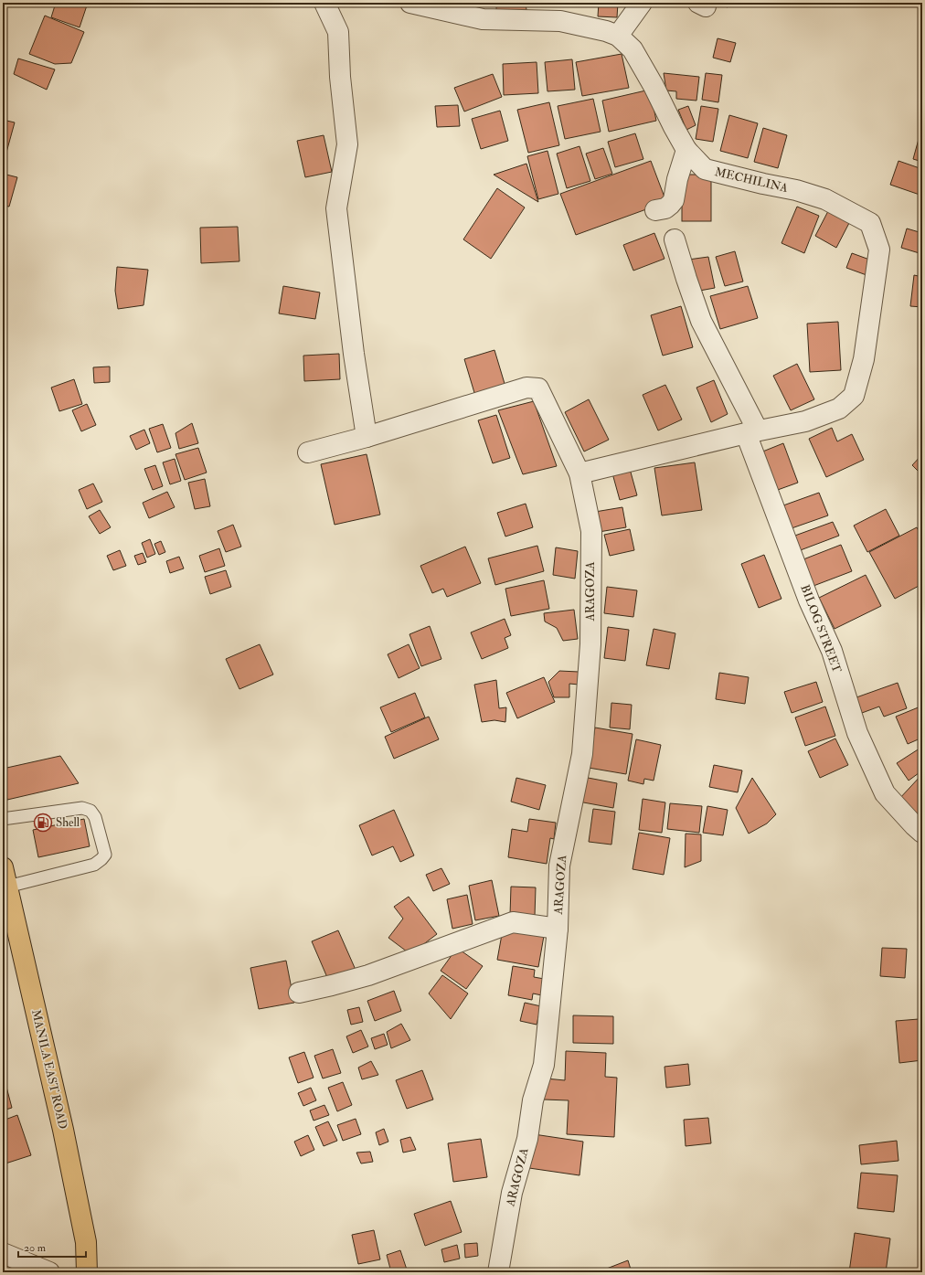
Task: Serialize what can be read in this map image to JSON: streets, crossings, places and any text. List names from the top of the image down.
{
  "streets": {
    "main road": ["MANILA EAST ROAD"],
    "street": ["MECHILINA", "ARAGOZA", "BILOG STREET"]
  },
  "crossings": [
    ["MECHILINA", "ARAGOZA"],
    ["MECHILINA", "BILOG STREET"]
  ],
  "places": {
    "fuel station": ["Shell"]
  },
  "scale_bar": "20 m"
}
